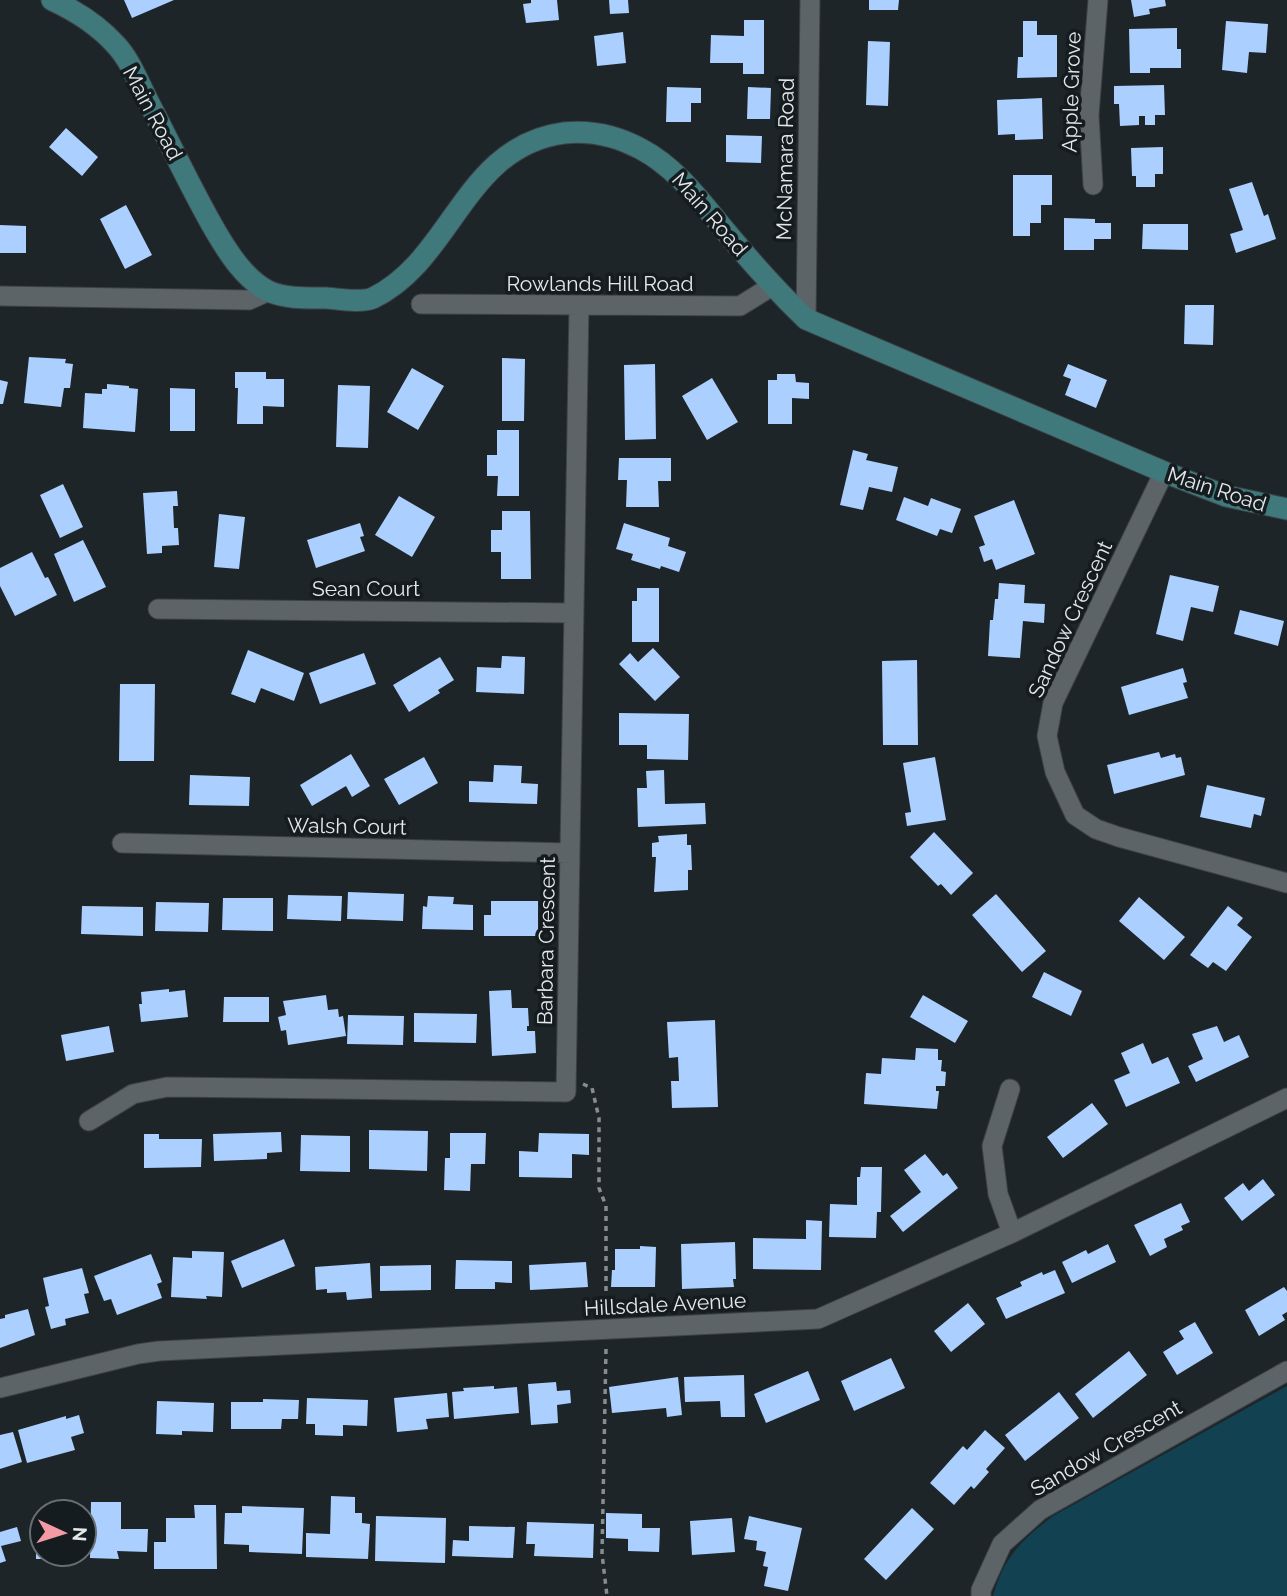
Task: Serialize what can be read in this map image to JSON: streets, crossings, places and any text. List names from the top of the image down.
{
  "streets": {
    "main road": ["Main Road"],
    "street": [
      "Apple Grove",
      "McNamara Road",
      "Rowlands Hill Road",
      "Sean Court",
      "Sandow Crescent",
      "Walsh Court",
      "Barbara Crescent",
      "Hillsdale Avenue"
    ]
  },
  "crossings": [
    ["Main Road", "McNamara Road"],
    ["Main Road", "Rowlands Hill Road"],
    ["Main Road", "Sandow Crescent"],
    ["Rowlands Hill Road", "Barbara Crescent"],
    ["Sean Court", "Barbara Crescent"],
    ["Walsh Court", "Barbara Crescent"]
  ],
  "north": "right"
}
